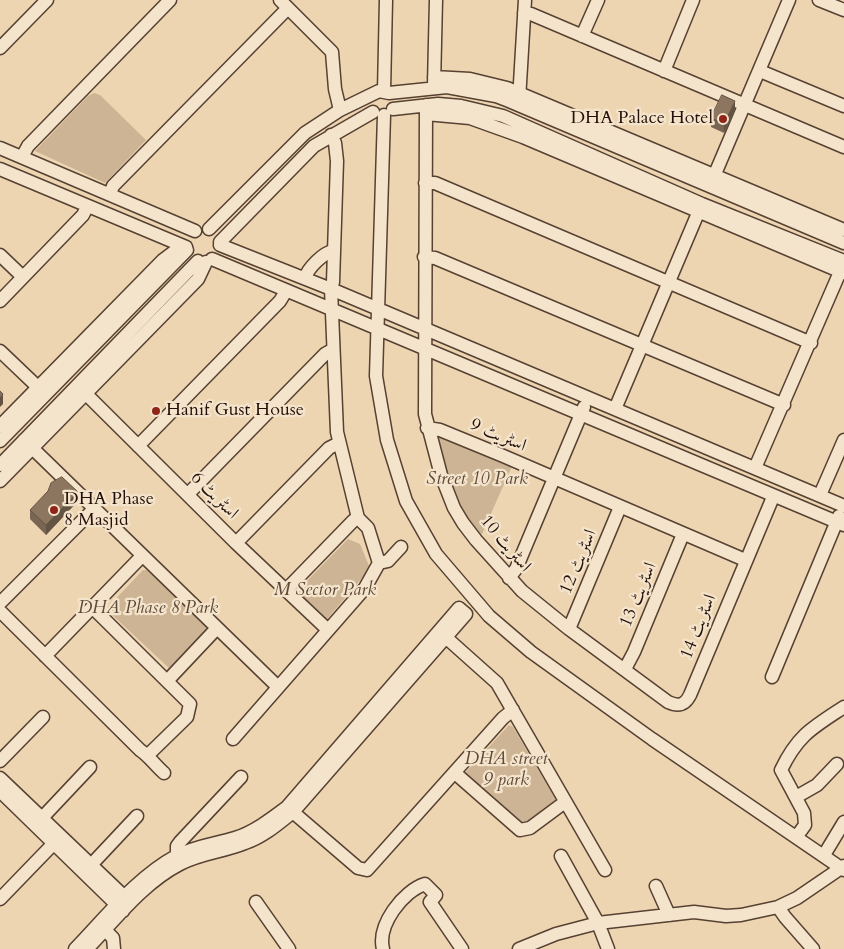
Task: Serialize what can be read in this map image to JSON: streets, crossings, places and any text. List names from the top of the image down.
{
  "streets": {
    "street": [
      "اسٹریٹ 9",
      "اسٹریٹ 6",
      "اسٹریٹ 10",
      "اسٹریٹ 12",
      "اسٹریٹ 13",
      "اسٹریٹ 14"
    ]
  },
  "crossings": [
    ["اسٹریٹ 9", "اسٹریٹ 10"],
    ["اسٹریٹ 9", "اسٹریٹ 12"],
    ["اسٹریٹ 9", "اسٹریٹ 13"],
    ["اسٹریٹ 9", "اسٹریٹ 14"],
    ["اسٹریٹ 10", "اسٹریٹ 12"],
    ["اسٹریٹ 10", "اسٹریٹ 13"],
    ["اسٹریٹ 10", "اسٹریٹ 14"]
  ],
  "parks": [
    "Street 10 Park",
    "M Sector Park",
    "DHA Phase 8 Park",
    "DHA street 9 park"
  ],
  "places": ["DHA Palace Hotel", "Hanif Gust House", "DHA Phase 8 Masjid"]
}
